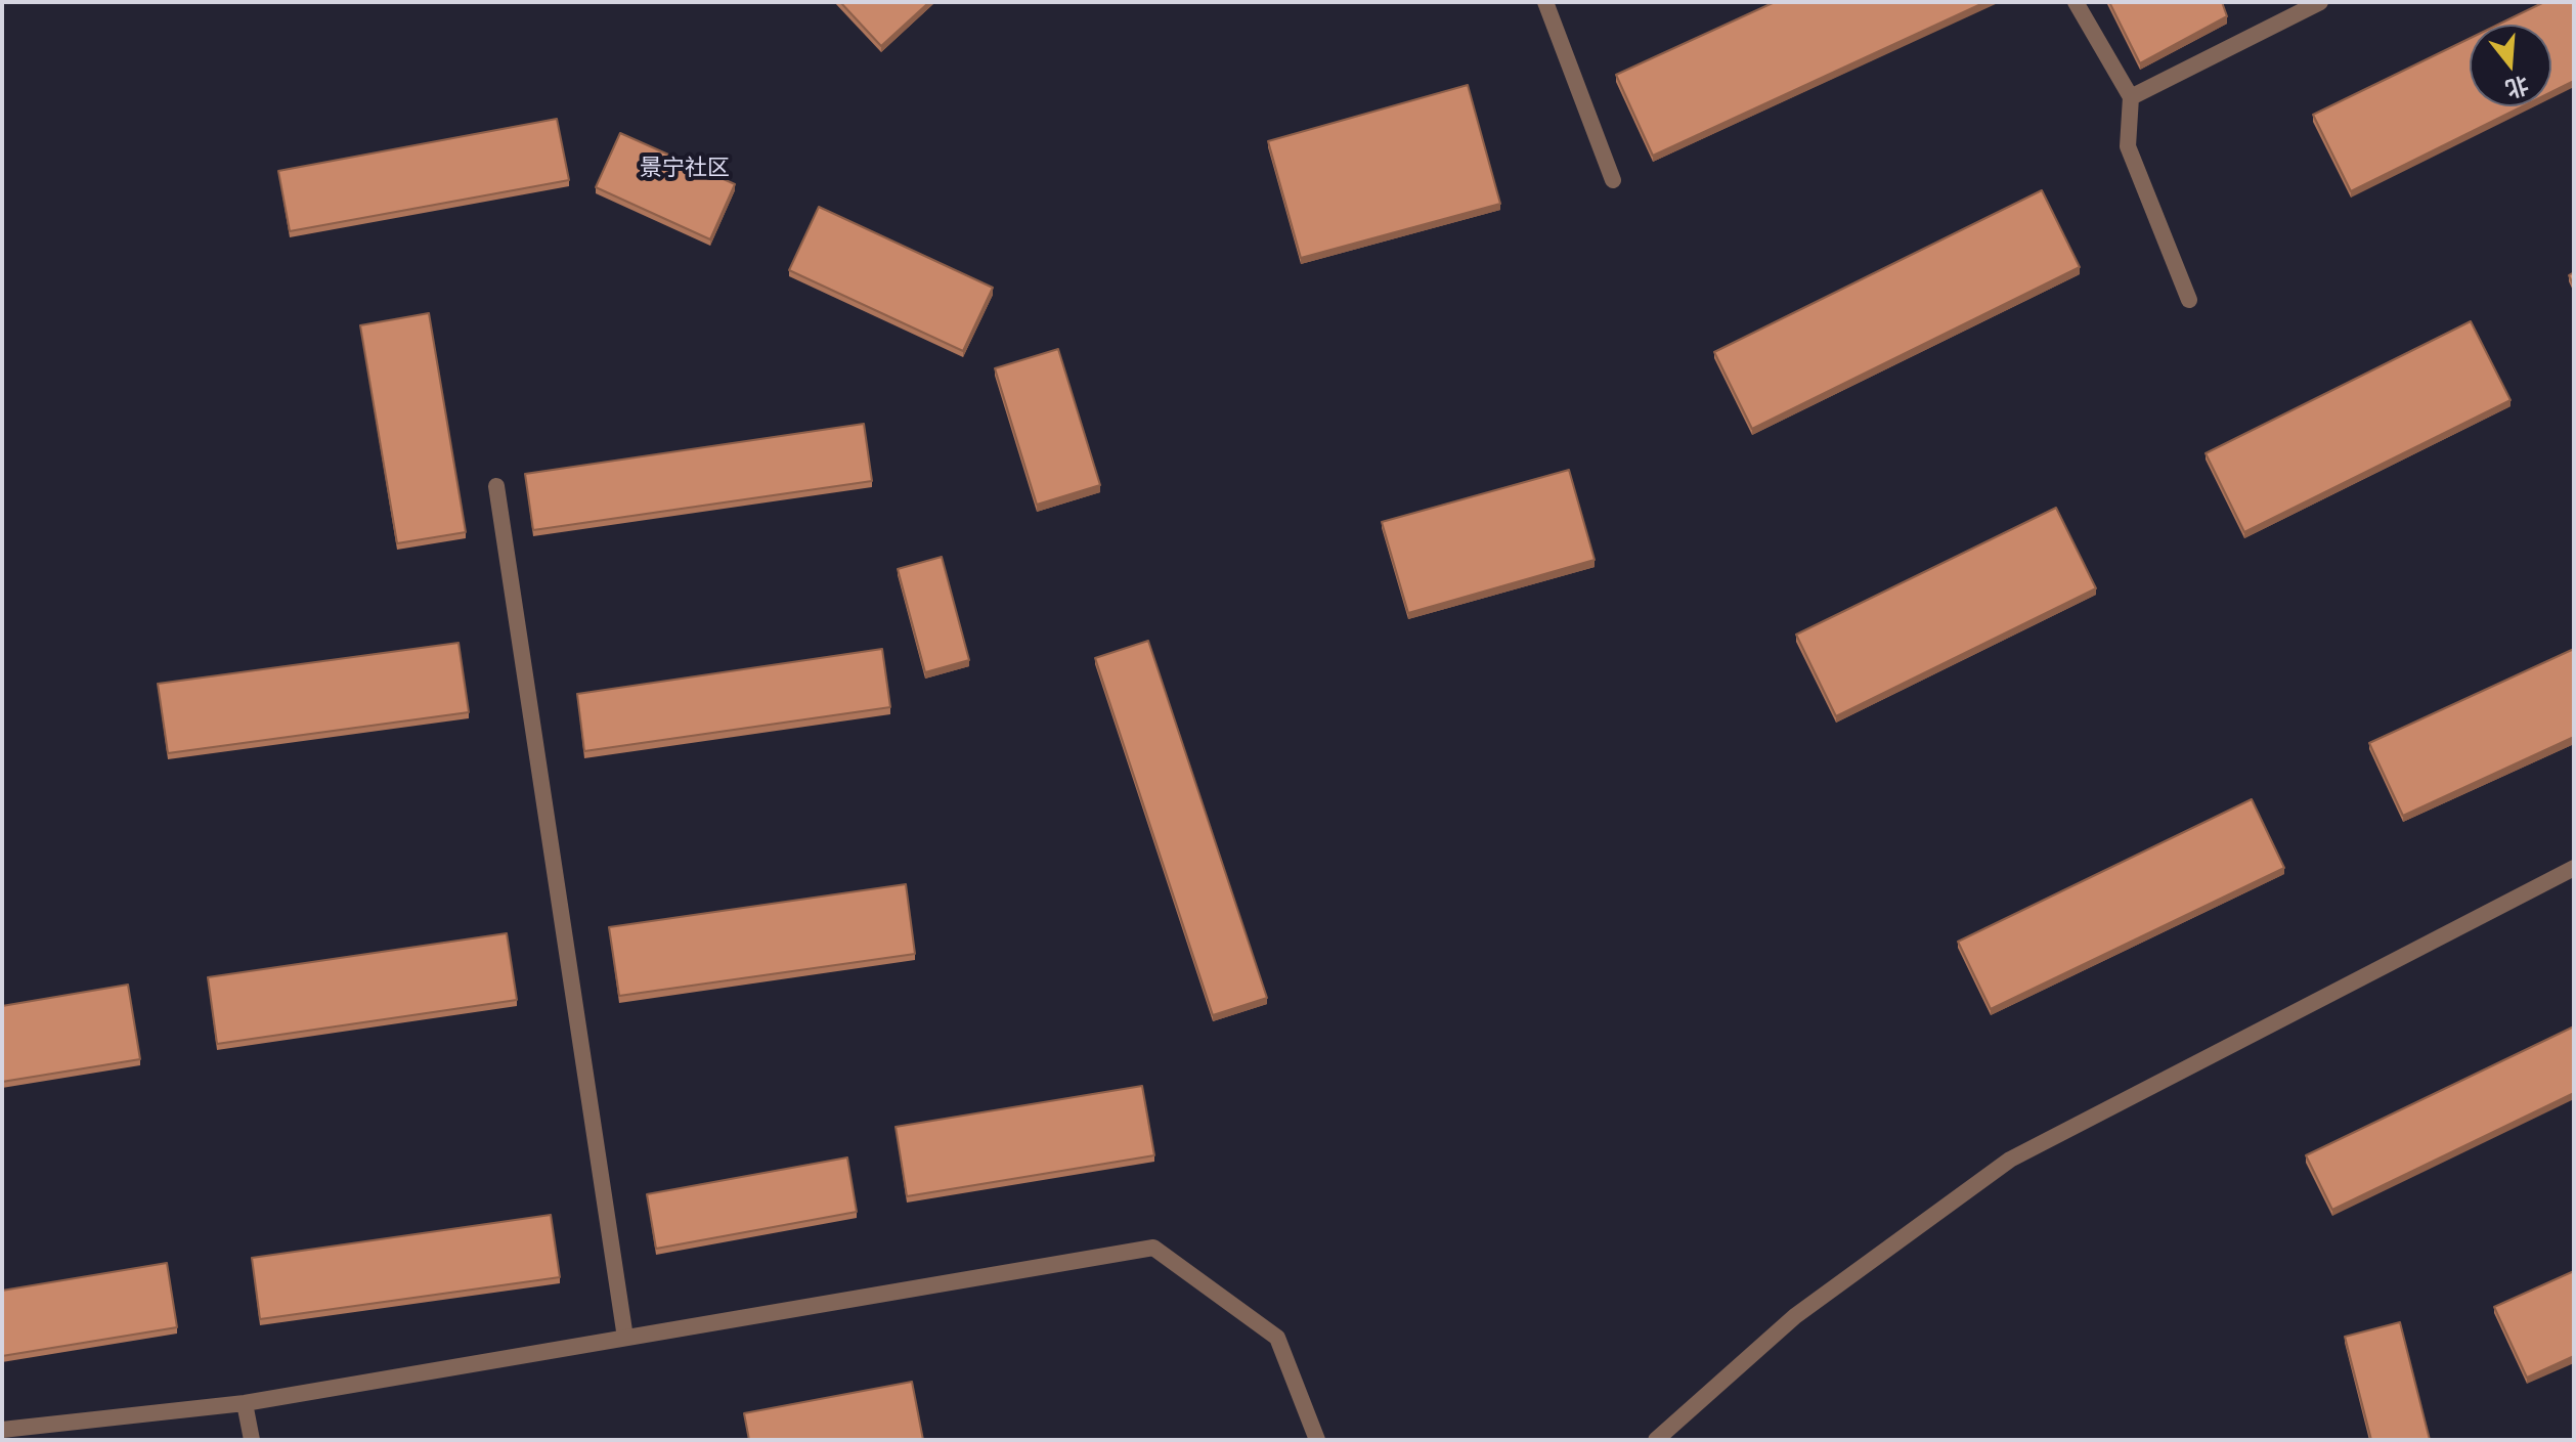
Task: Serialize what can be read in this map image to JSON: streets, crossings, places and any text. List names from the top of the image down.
{
  "districts": ["景宁社区"],
  "north": "bottom"
}
